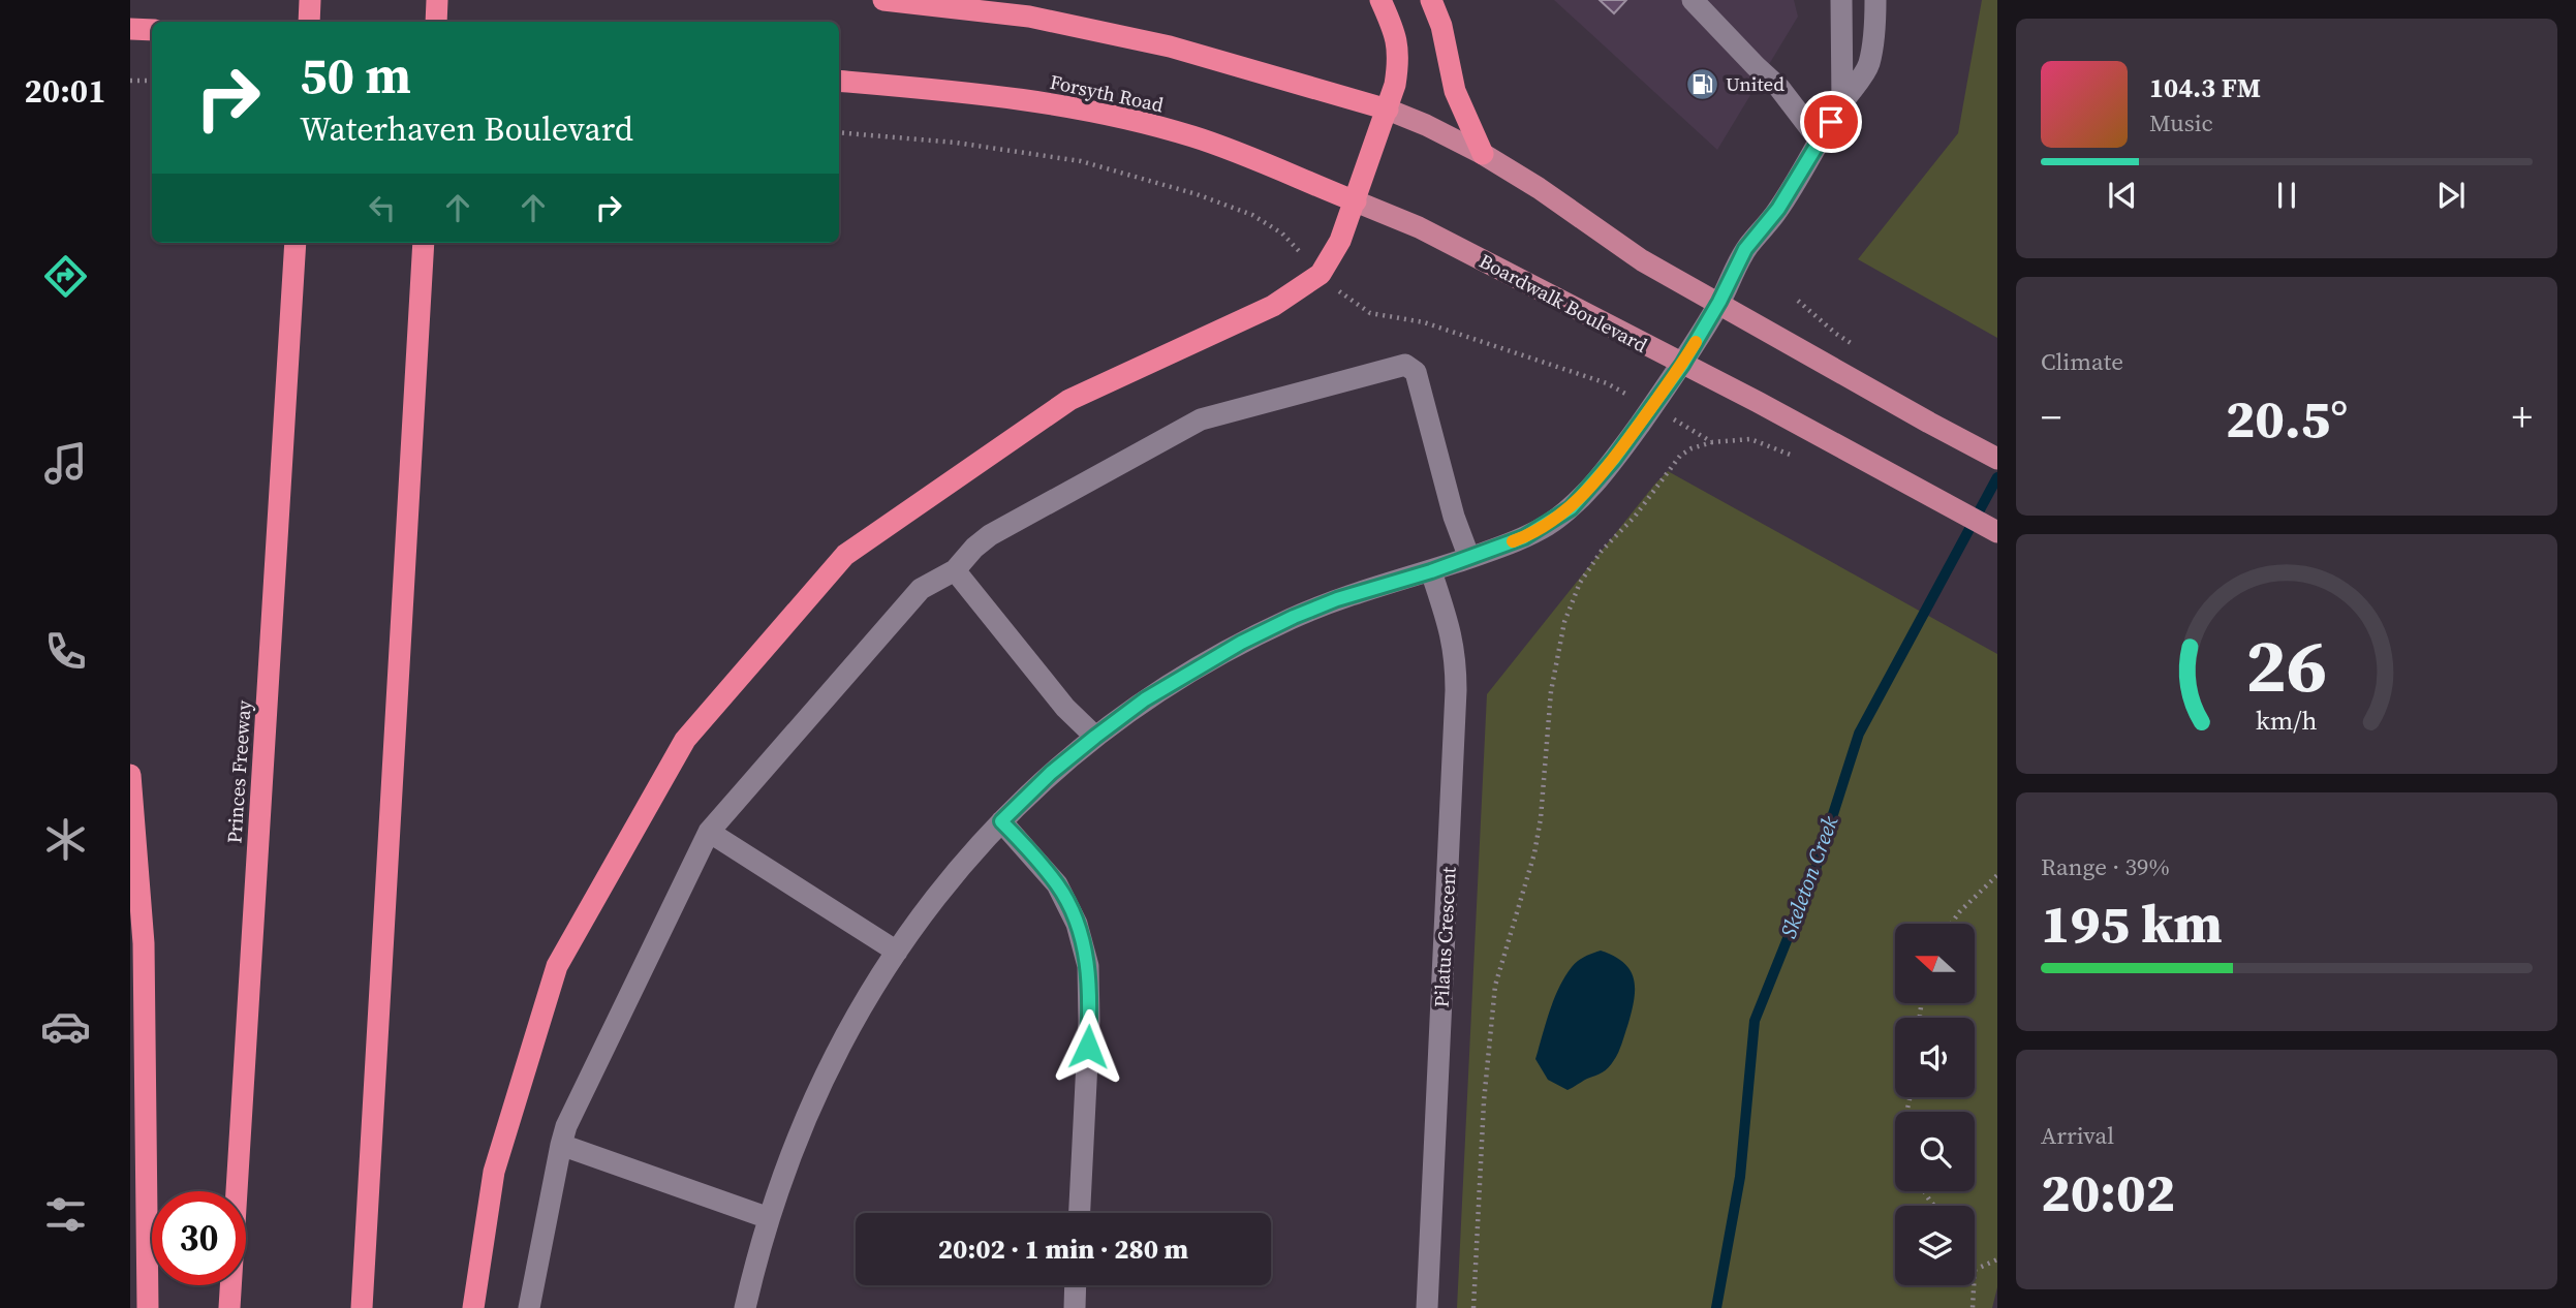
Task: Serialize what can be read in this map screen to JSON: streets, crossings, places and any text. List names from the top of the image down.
{
  "streets": {
    "highway": ["Forsyth Road", "Princes Freeway"],
    "main road": ["Boardwalk Boulevard"],
    "street": ["Pilatus Crescent"]
  },
  "crossings": [
    ["Forsyth Road", "Boardwalk Boulevard"]
  ],
  "water": ["Skeleton Creek"],
  "places": {
    "fuel station": ["United"]
  },
  "north": "left",
  "page": {
    "tabs": "20:01",
    "turn": ["50 m", "Waterhaven Boulevard"],
    "song": ["104.3 FM", "Music"],
    "tile": [
      "Climate",
      ["Range · 39%", "195 km"],
      ["Arrival", "20:02"]
    ],
    "heat": ["−", "20.5°", "+"],
    "limit": "30",
    "trip": "20:02 · 1 min · 280 m",
    "gauge": ["26", "km/h"]
  }
}
